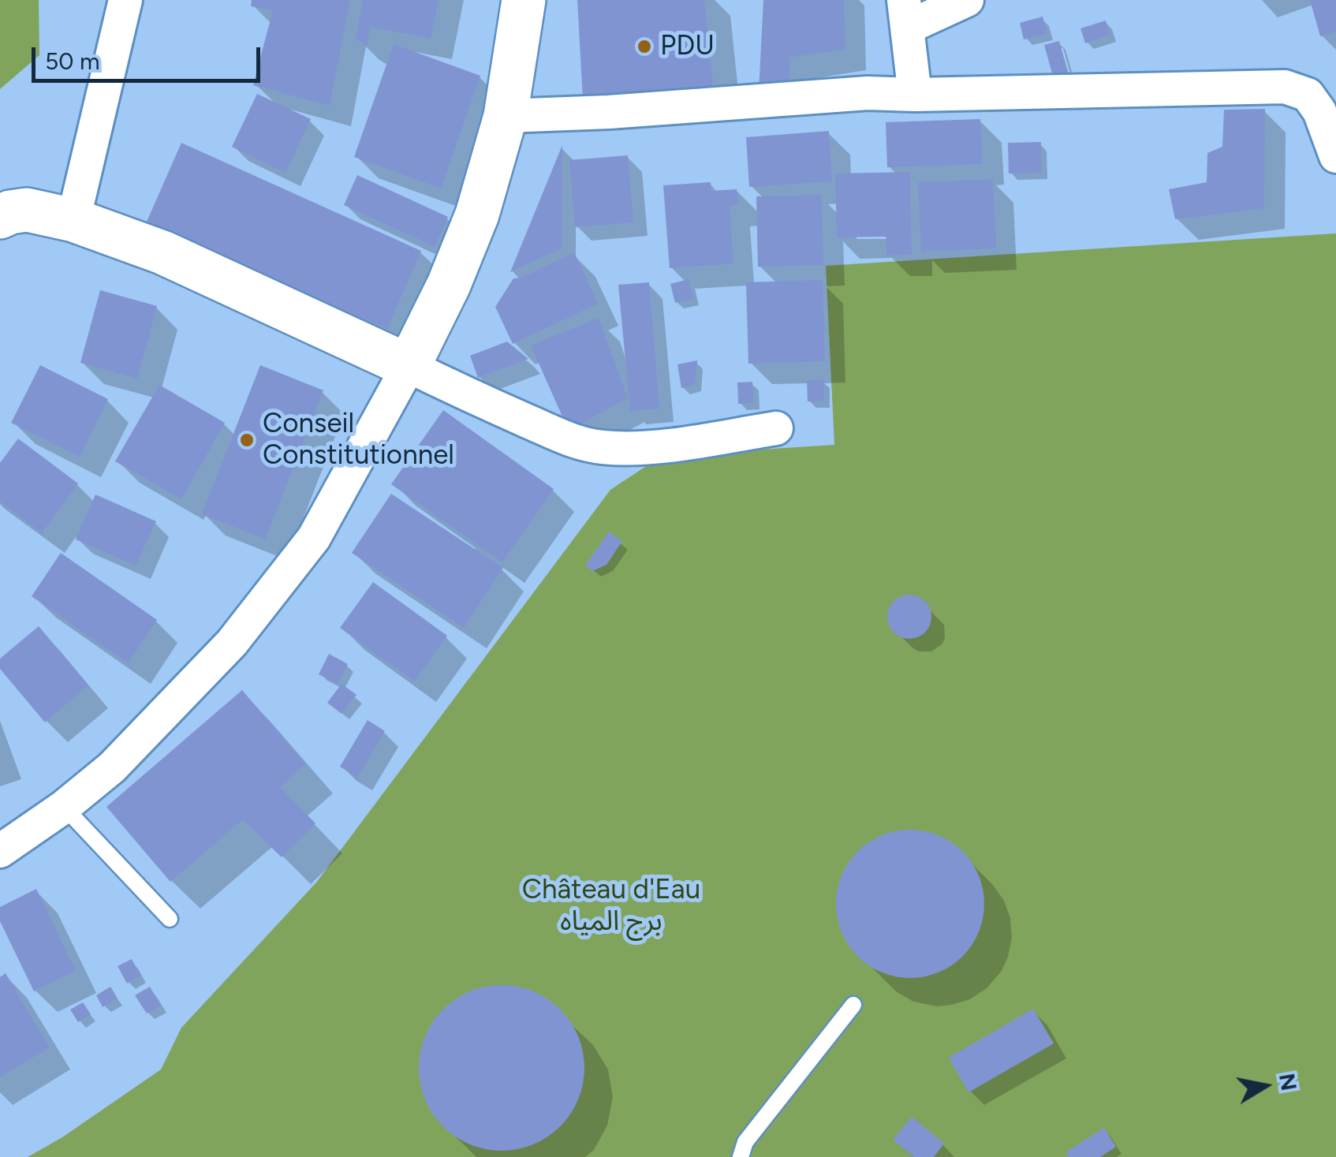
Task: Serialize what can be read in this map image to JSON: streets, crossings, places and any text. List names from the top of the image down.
{
  "parks": ["Château d'Eau برج المياه"],
  "places": ["PDU", "Conseil Constitutionnel"],
  "scale_bar": "50 m",
  "north": "right"
}
